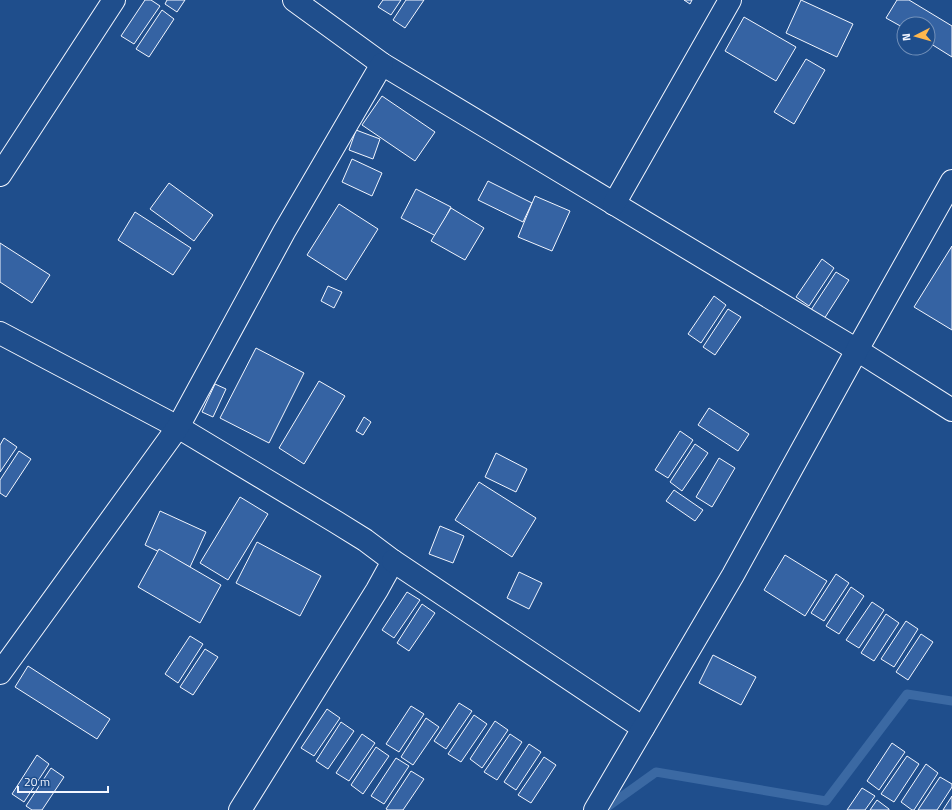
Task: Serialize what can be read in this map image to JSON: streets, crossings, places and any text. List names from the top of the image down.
{
  "scale_bar": "20 m",
  "north": "left"
}
